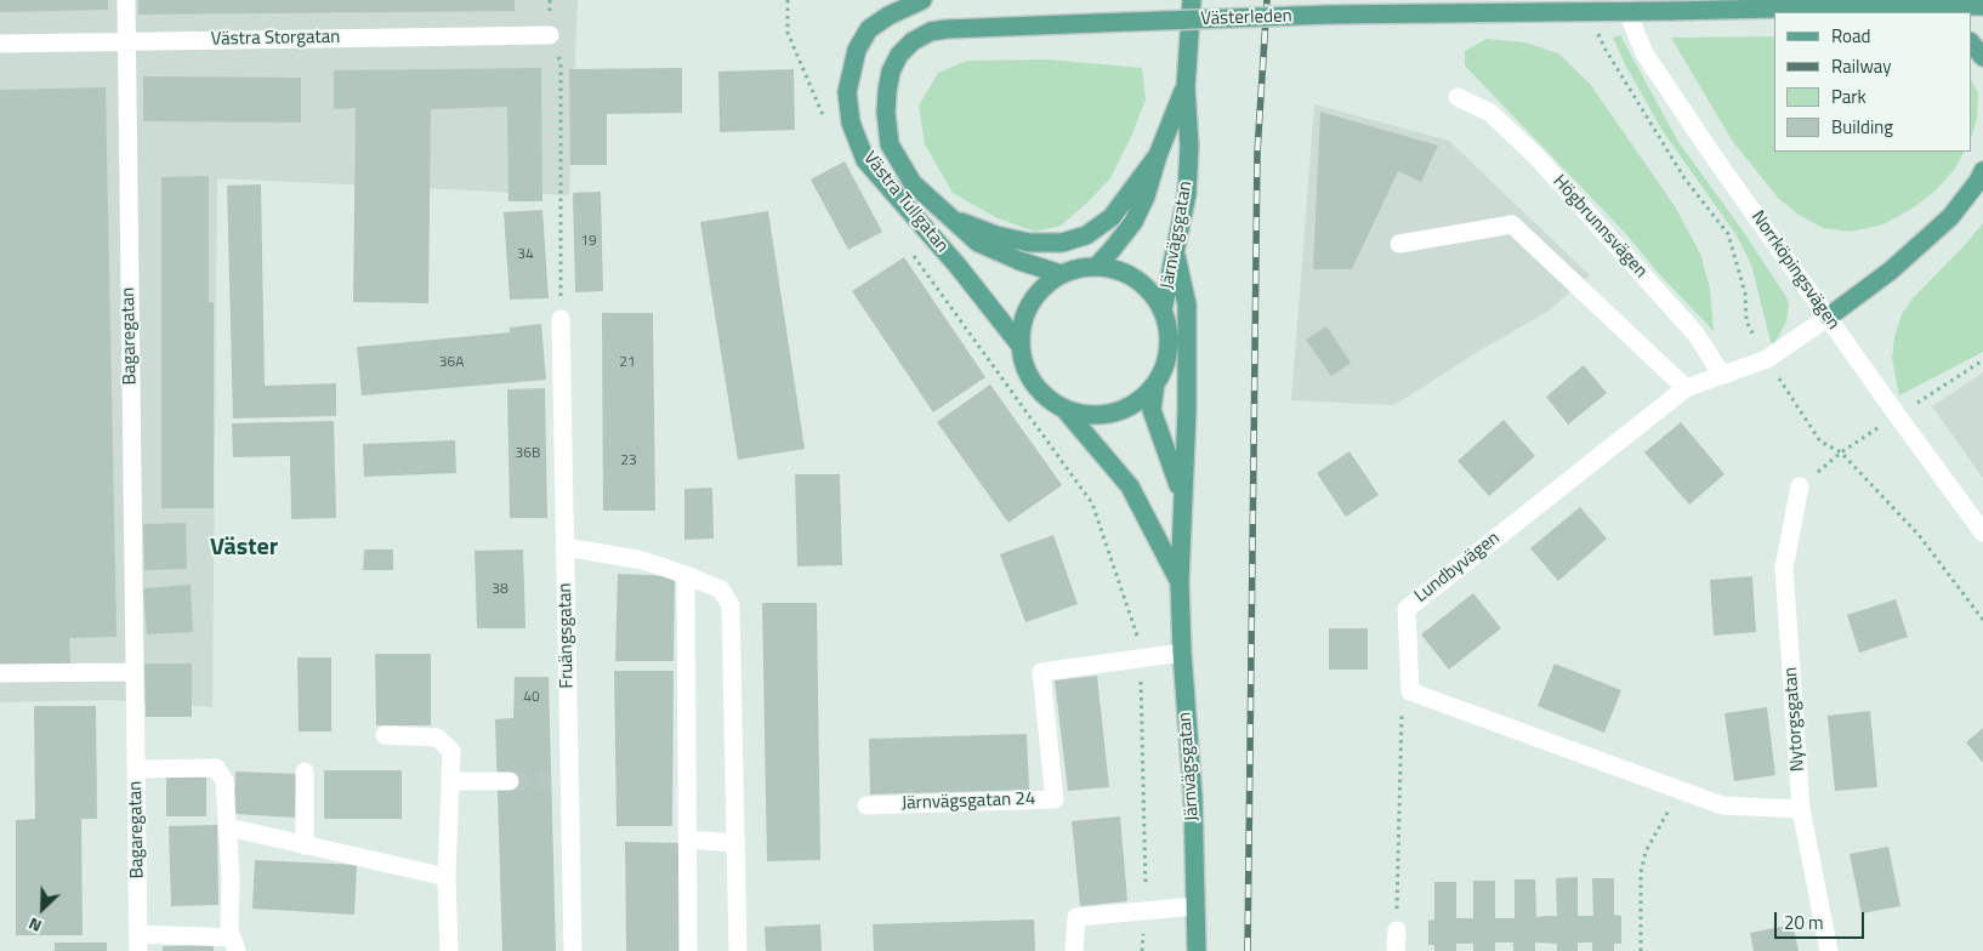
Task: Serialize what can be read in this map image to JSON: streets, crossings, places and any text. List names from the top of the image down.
{
  "streets": {
    "main road": ["Västerleden", "Västra Tullgatan", "Järnvägsgatan"],
    "street": [
      "Västra Storgatan",
      "Högbrunnsvägen",
      "Norrköpingsvägen",
      "Bagaregatan",
      "Lundbyvägen",
      "Fruängsgatan",
      "Nytorgsgatan",
      "Järnvägsgatan 24"
    ]
  },
  "crossings": [
    ["Västerleden", "Västra Tullgatan"],
    ["Västra Storgatan", "Bagaregatan"],
    ["Västra Tullgatan", "Järnvägsgatan"],
    ["Högbrunnsvägen", "Lundbyvägen"],
    ["Järnvägsgatan", "Järnvägsgatan 24"],
    ["Norrköpingsvägen", "Lundbyvägen"]
  ],
  "districts": ["Väster"],
  "house_numbers": [
    "19",
    "34",
    "36A",
    "21",
    "36B",
    "23",
    "38",
    "40"
  ],
  "legend": [
    "Road",
    "Railway",
    "Park",
    "Building"
  ],
  "scale_bar": "20 m",
  "north": "bottom left"
}
